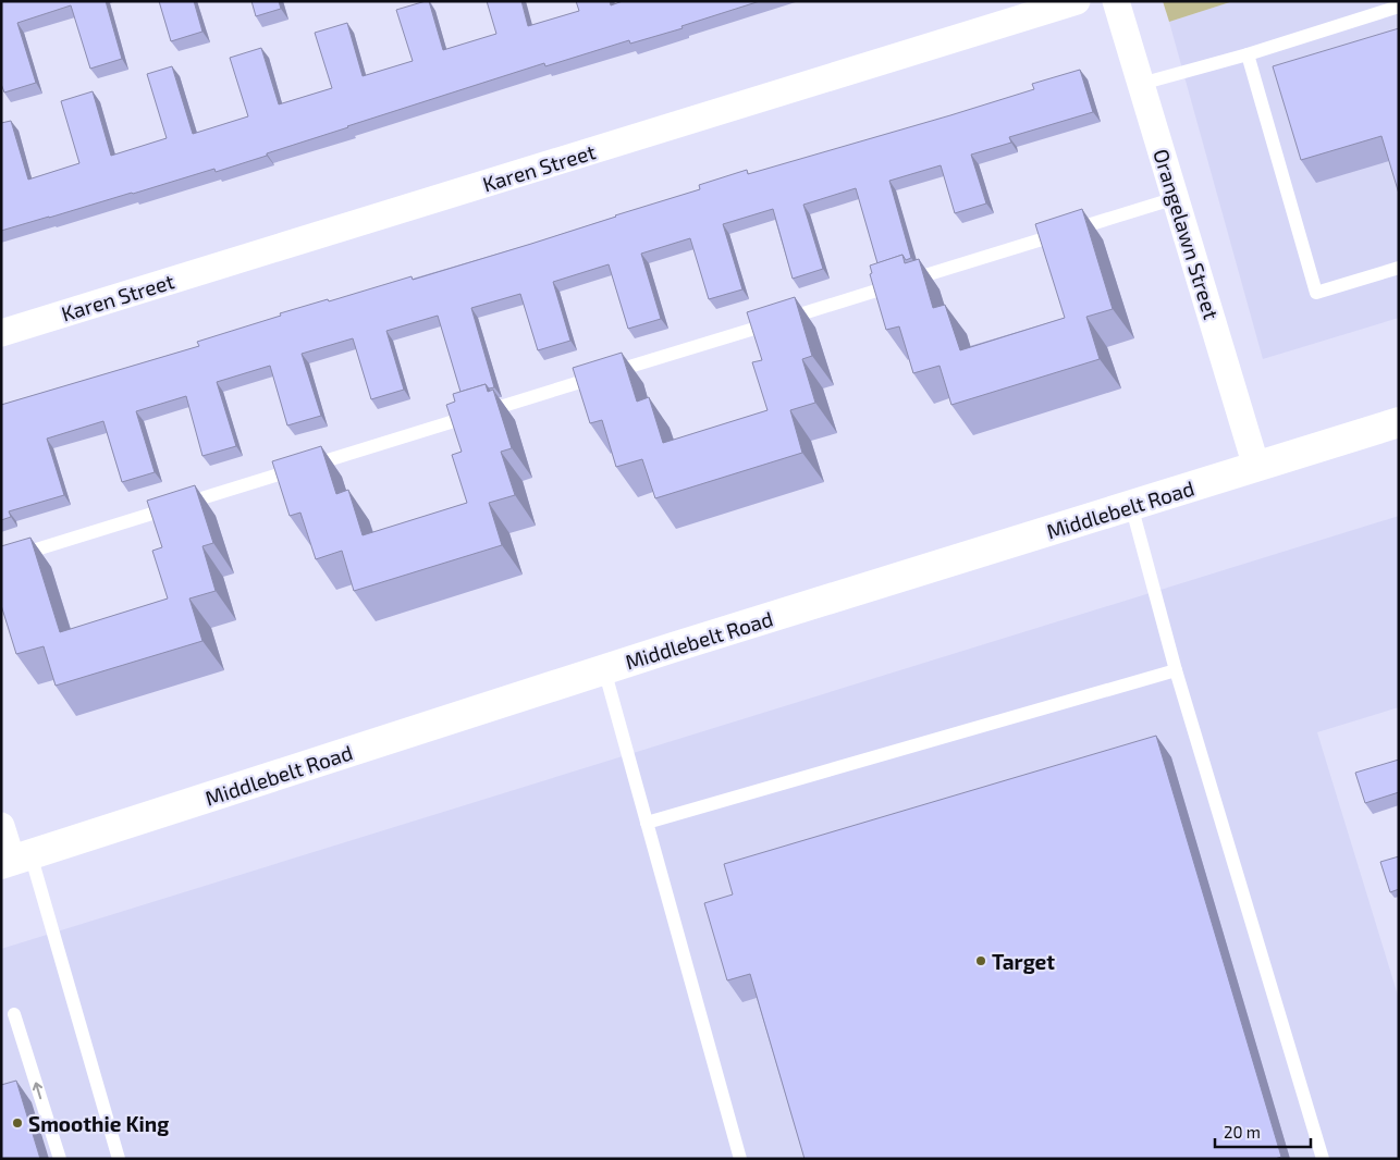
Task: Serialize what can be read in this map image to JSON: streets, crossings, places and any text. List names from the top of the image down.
{
  "streets": {
    "main road": ["Middlebelt Road"],
    "street": ["Karen Street", "Orangelawn Street"]
  },
  "crossings": [
    ["Orangelawn Street", "Middlebelt Road"]
  ],
  "places": ["Target", "Smoothie King"],
  "scale_bar": "20 m"
}
